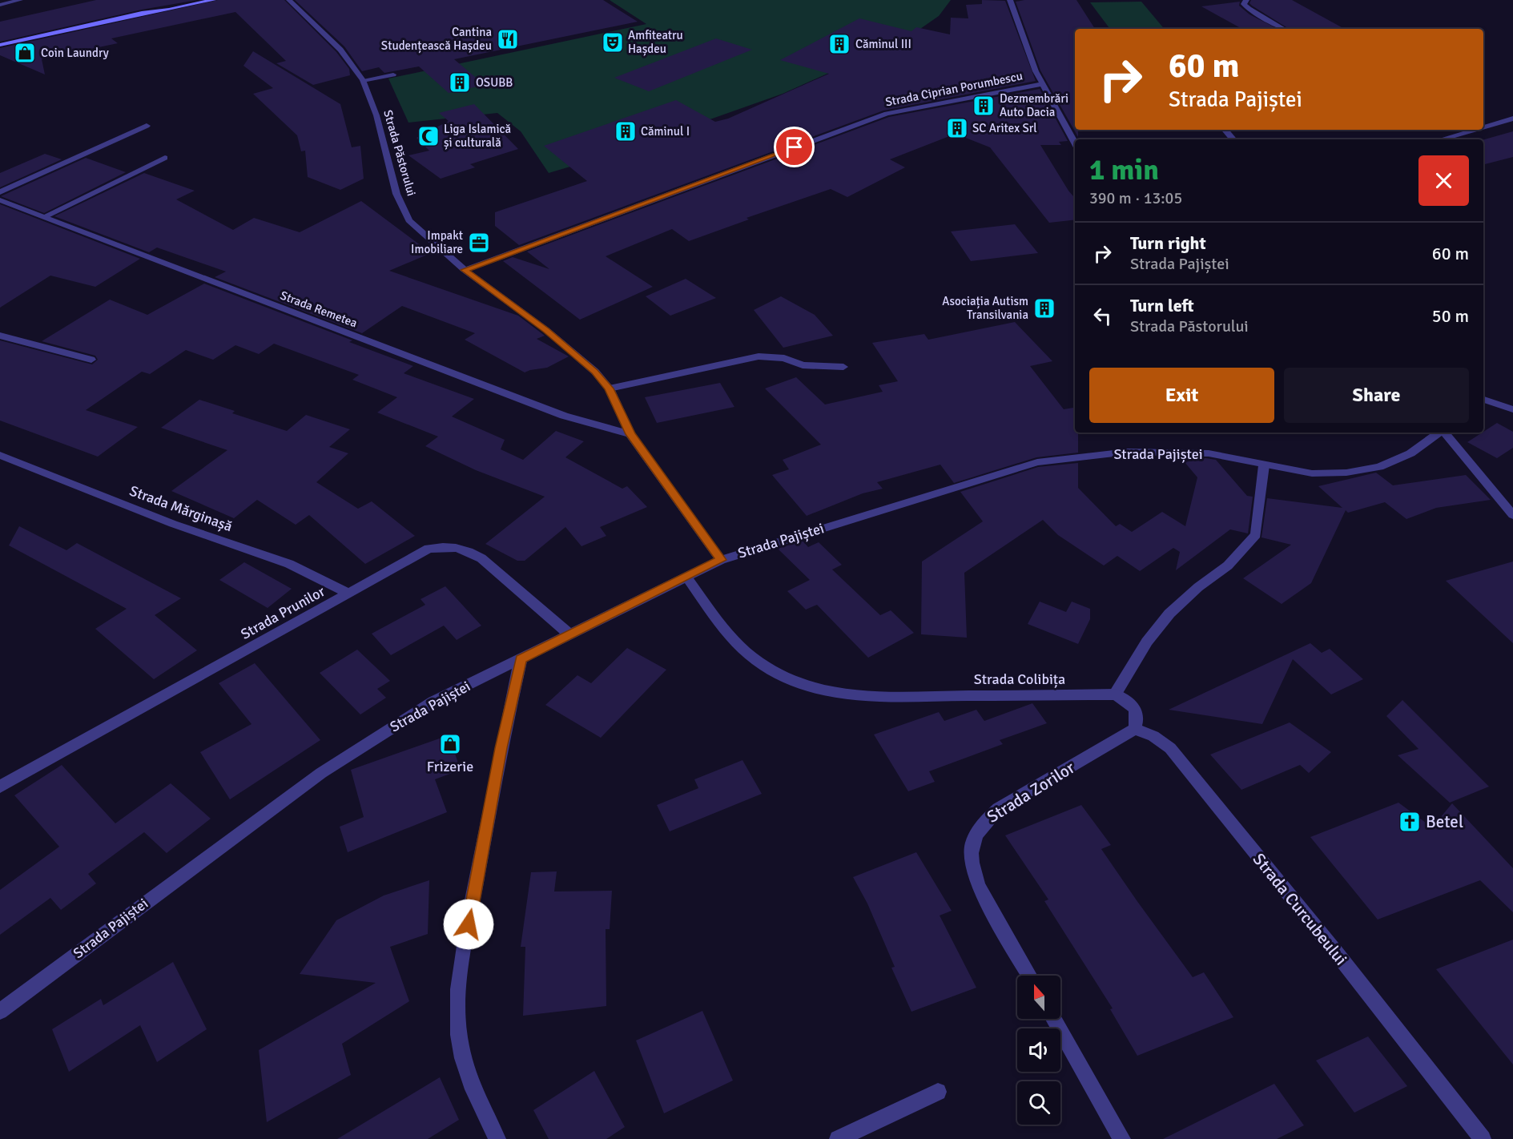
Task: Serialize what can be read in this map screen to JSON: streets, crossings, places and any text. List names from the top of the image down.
{
  "streets": {
    "street": [
      "Strada Ciprian Porumbescu",
      "Strada Păstorului",
      "Strada Remetea",
      "Strada Pajiștei",
      "Strada Mărginașă",
      "Strada Prunilor",
      "Strada Colibița",
      "Strada Zorilor",
      "Strada Curcubeului"
    ]
  },
  "crossings": [
    ["Strada Ciprian Porumbescu", "Strada Păstorului"],
    ["Strada Păstorului", "Strada Remetea"],
    ["Strada Păstorului", "Strada Pajiștei"],
    ["Strada Pajiștei", "Strada Prunilor"],
    ["Strada Pajiștei", "Strada Colibița"],
    ["Strada Mărginașă", "Strada Prunilor"],
    ["Strada Zorilor", "Strada Curcubeului"]
  ],
  "places": {
    "restaurant": ["Cantina Studențească Hașdeu"],
    "theatre": ["Amfiteatru Hașdeu"],
    "building": [
      "Căminul III",
      "OSUBB",
      "Dezmembrări Auto Dacia",
      "SC Aritex Srl",
      "Căminul I",
      "Asociația Autism Transilvania"
    ],
    "shop": ["Coin Laundry", "Frizerie"],
    "mosque": ["Liga Islamică și culturală"],
    "office": ["Impakt Imobiliare"],
    "church": ["Betel"]
  },
  "north": "top",
  "page": {
    "turn": ["60 m", "Strada Pajiștei"],
    "heading": ["1 min", "390 m · 13:05"],
    "list": [
      {
        "name": "Turn right",
        "note": "Strada Pajiștei",
        "value": "60 m"
      },
      {
        "name": "Turn left",
        "note": "Strada Păstorului",
        "value": "50 m"
      }
    ],
    "buttons": ["Exit", "Share"]
  }
}
